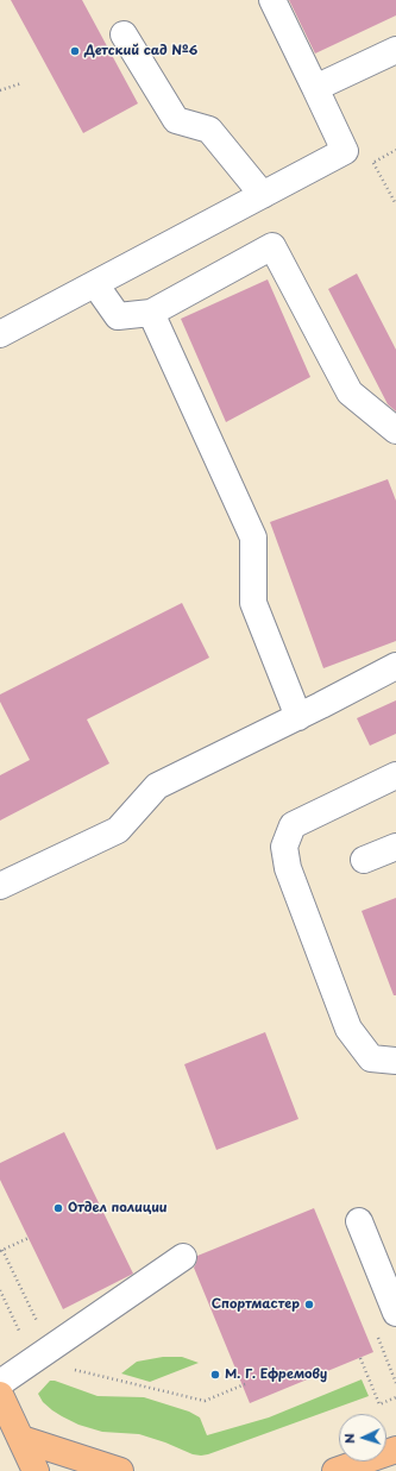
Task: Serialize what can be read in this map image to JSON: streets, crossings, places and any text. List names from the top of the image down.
{
  "places": [
    "Детский сад №6",
    "Отдел полиции",
    "Спортмастер",
    "М. Г. Ефремову"
  ],
  "north": "left"
}
